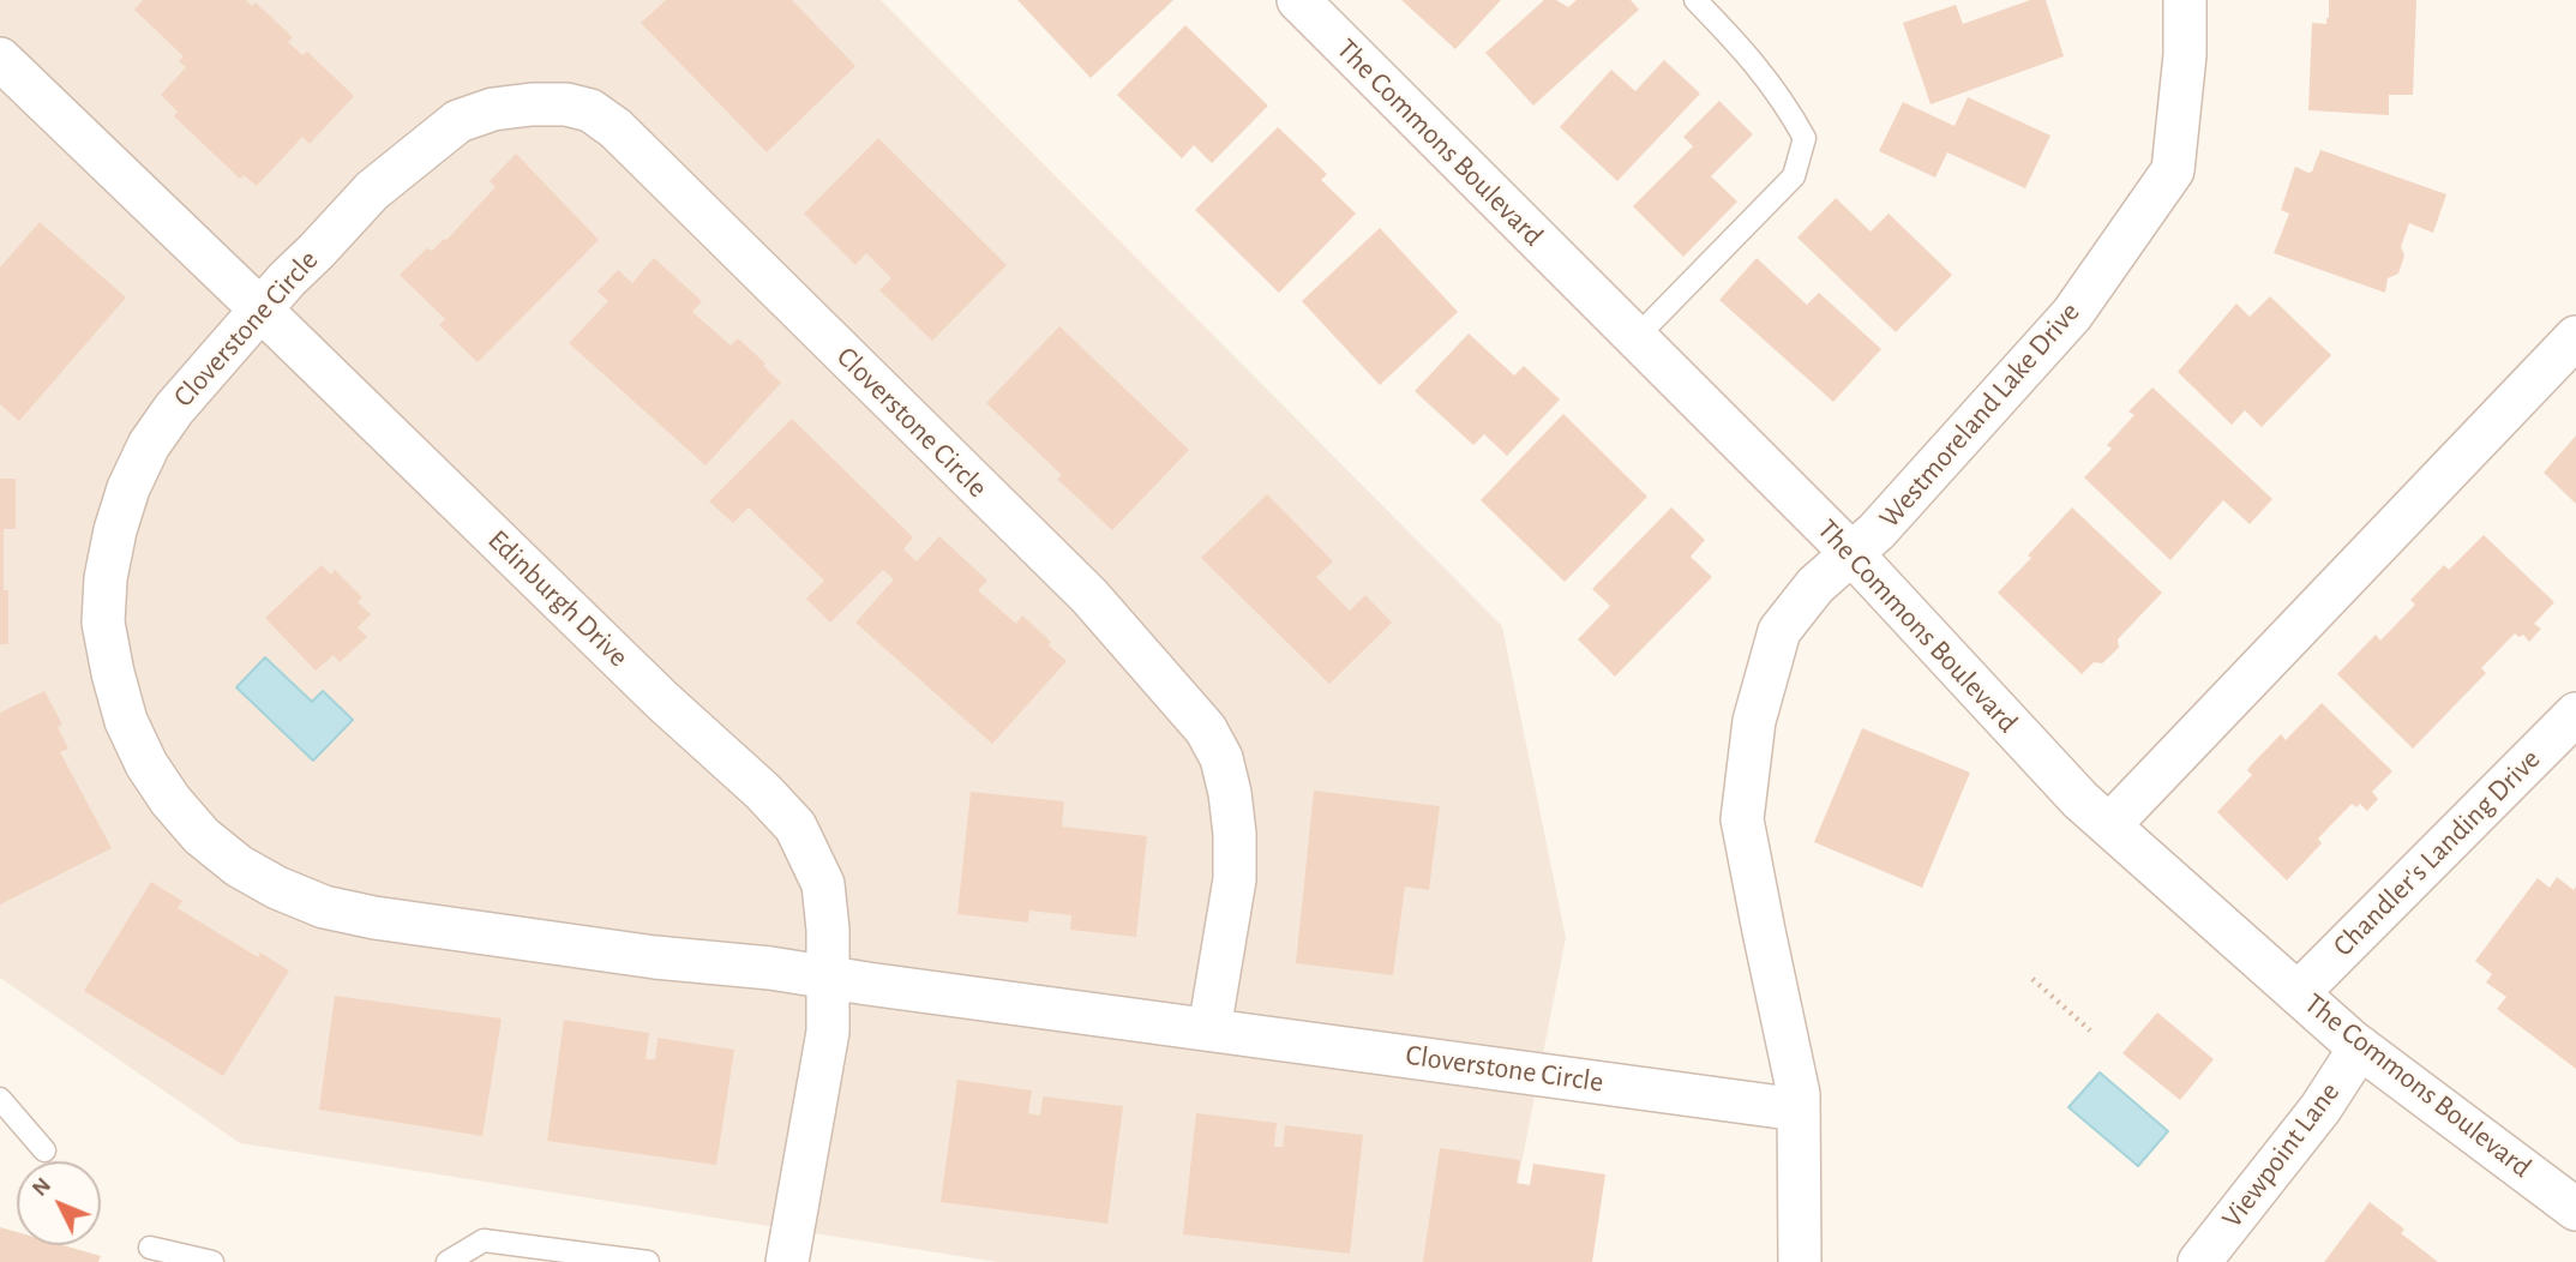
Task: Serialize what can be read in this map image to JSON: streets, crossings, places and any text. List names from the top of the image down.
{
  "streets": {
    "street": [
      "The Commons Boulevard",
      "Cloverstone Circle",
      "Westmoreland Lake Drive",
      "Edinburgh Drive",
      "Chandler's Landing Drive",
      "Viewpoint Lane"
    ]
  },
  "crossings": [
    ["The Commons Boulevard", "Westmoreland Lake Drive"],
    ["The Commons Boulevard", "Chandler's Landing Drive"],
    ["The Commons Boulevard", "Viewpoint Lane"],
    ["Cloverstone Circle", "Westmoreland Lake Drive"],
    ["Cloverstone Circle", "Edinburgh Drive"]
  ],
  "north": "top left"
}
